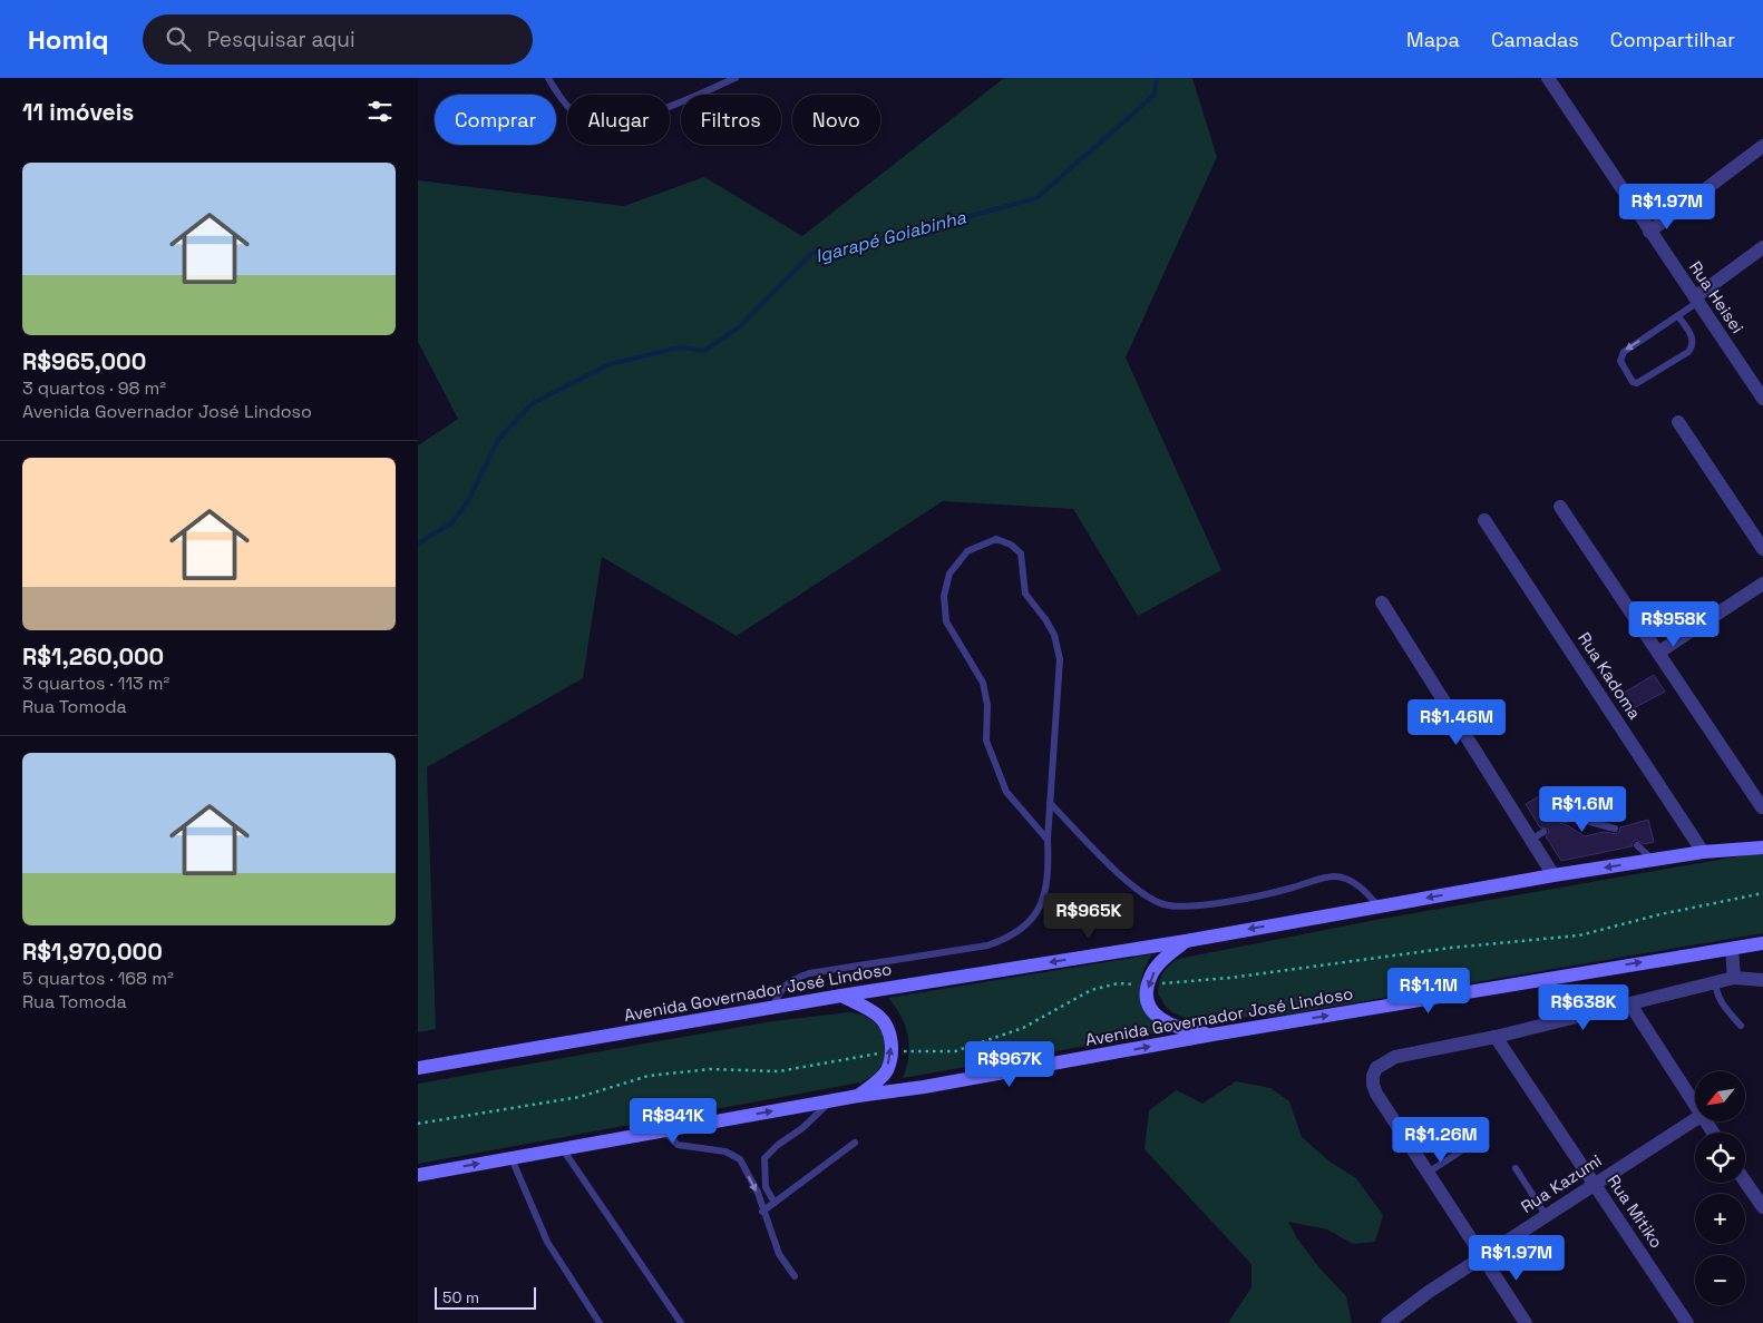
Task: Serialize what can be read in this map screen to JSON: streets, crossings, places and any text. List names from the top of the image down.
{
  "streets": {
    "main road": ["Avenida Governador José Lindoso"],
    "street": [
      "Rua Heisei",
      "Rua Kadoma",
      "Rua Kazumi",
      "Rua Mitiko"
    ]
  },
  "crossings": [
    ["Rua Kadoma", "Avenida Governador José Lindoso"],
    ["Rua Kazumi", "Rua Mitiko"]
  ],
  "water": ["Igarapé Goiabinha"],
  "scale_bar": "50 m",
  "north": "bottom left",
  "page": {
    "header": "Homiq",
    "search": "Pesquisar aqui",
    "nav": ["Mapa", "Camadas", "Compartilhar"],
    "heading": "11 imóveis",
    "chip": [
      "Comprar",
      "Alugar",
      "Filtros",
      "Novo"
    ],
    "list": [
      {
        "name": "R$965,000",
        "note": "3 quartos · 98 m² · Avenida Governador José Lindoso"
      },
      {
        "name": "R$1,260,000",
        "note": "3 quartos · 113 m² · Rua Tomoda"
      },
      {
        "name": "R$1,970,000",
        "note": "5 quartos · 168 m² · Rua Tomoda"
      }
    ],
    "price": [
      "R$1.97M",
      "R$958K",
      "R$1.46M",
      "R$1.6M",
      "R$965K",
      "R$1.1M",
      "R$638K",
      "R$967K",
      "R$841K",
      "R$1.26M",
      "R$1.97M"
    ],
    "map_buttons": ["+", "−"],
    "scale": "50 m"
  }
}
